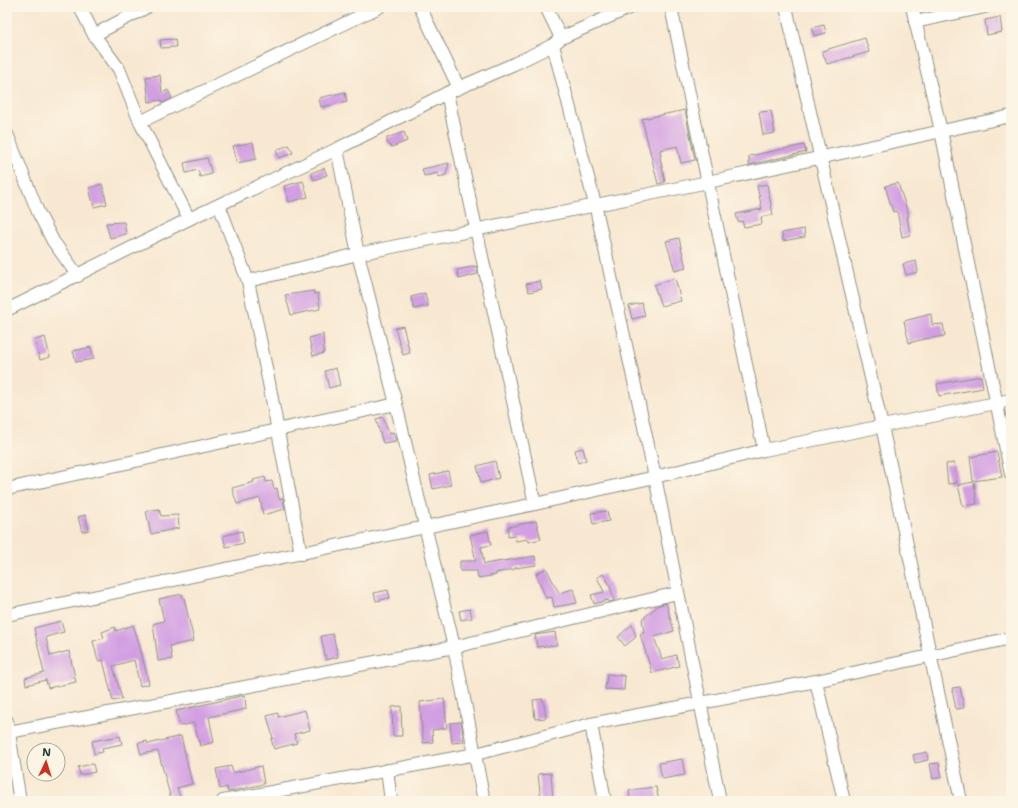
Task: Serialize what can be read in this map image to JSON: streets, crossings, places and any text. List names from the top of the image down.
{
  "north": "top"
}
